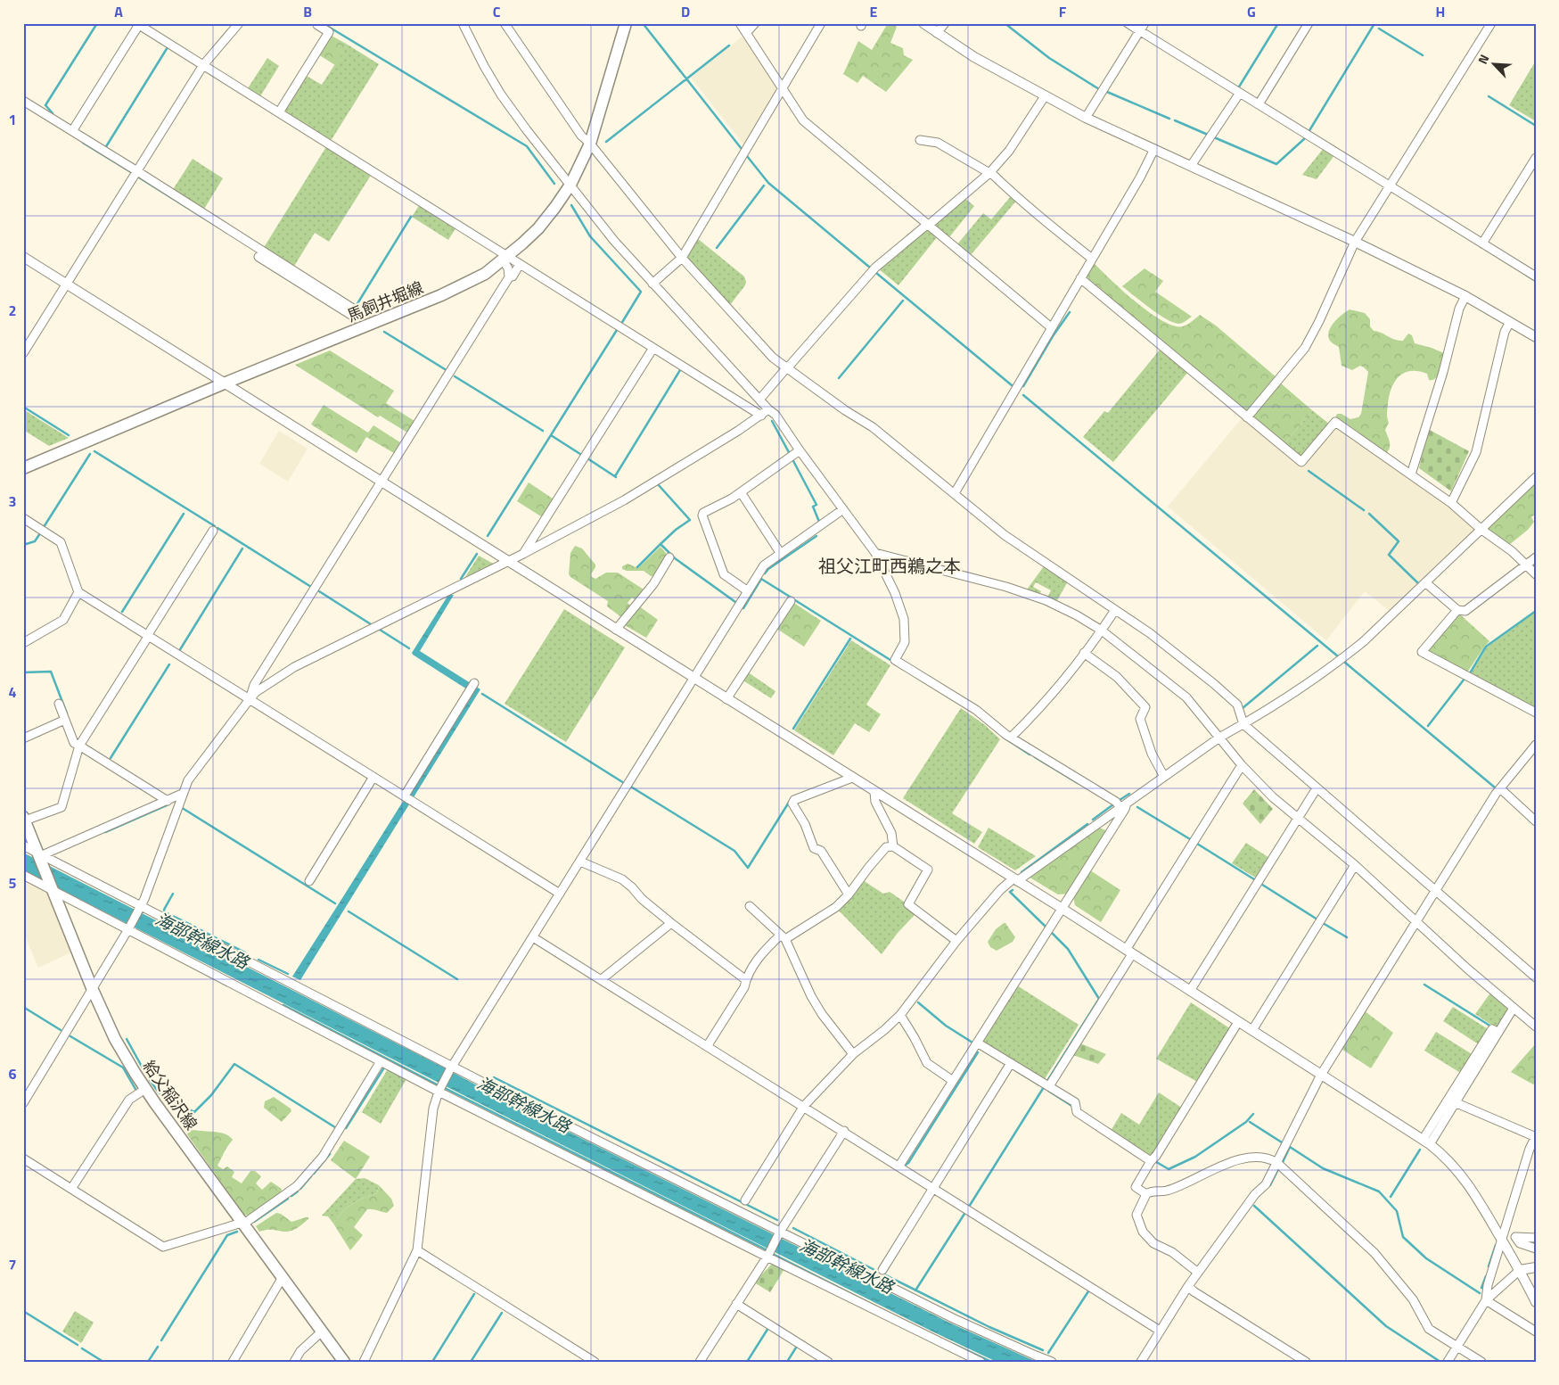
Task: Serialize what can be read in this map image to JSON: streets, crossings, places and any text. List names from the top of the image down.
{
  "streets": {
    "main road": ["馬飼井堀線", "給父稲沢線"]
  },
  "districts": ["祖父江町西鵜之本"],
  "water": ["海部幹線水路"],
  "north": "top left",
  "grid": {
    "columns": [
      "A",
      "B",
      "C",
      "D",
      "E",
      "F",
      "G",
      "H"
    ],
    "rows": [
      "1",
      "2",
      "3",
      "4",
      "5",
      "6",
      "7"
    ]
  }
}
